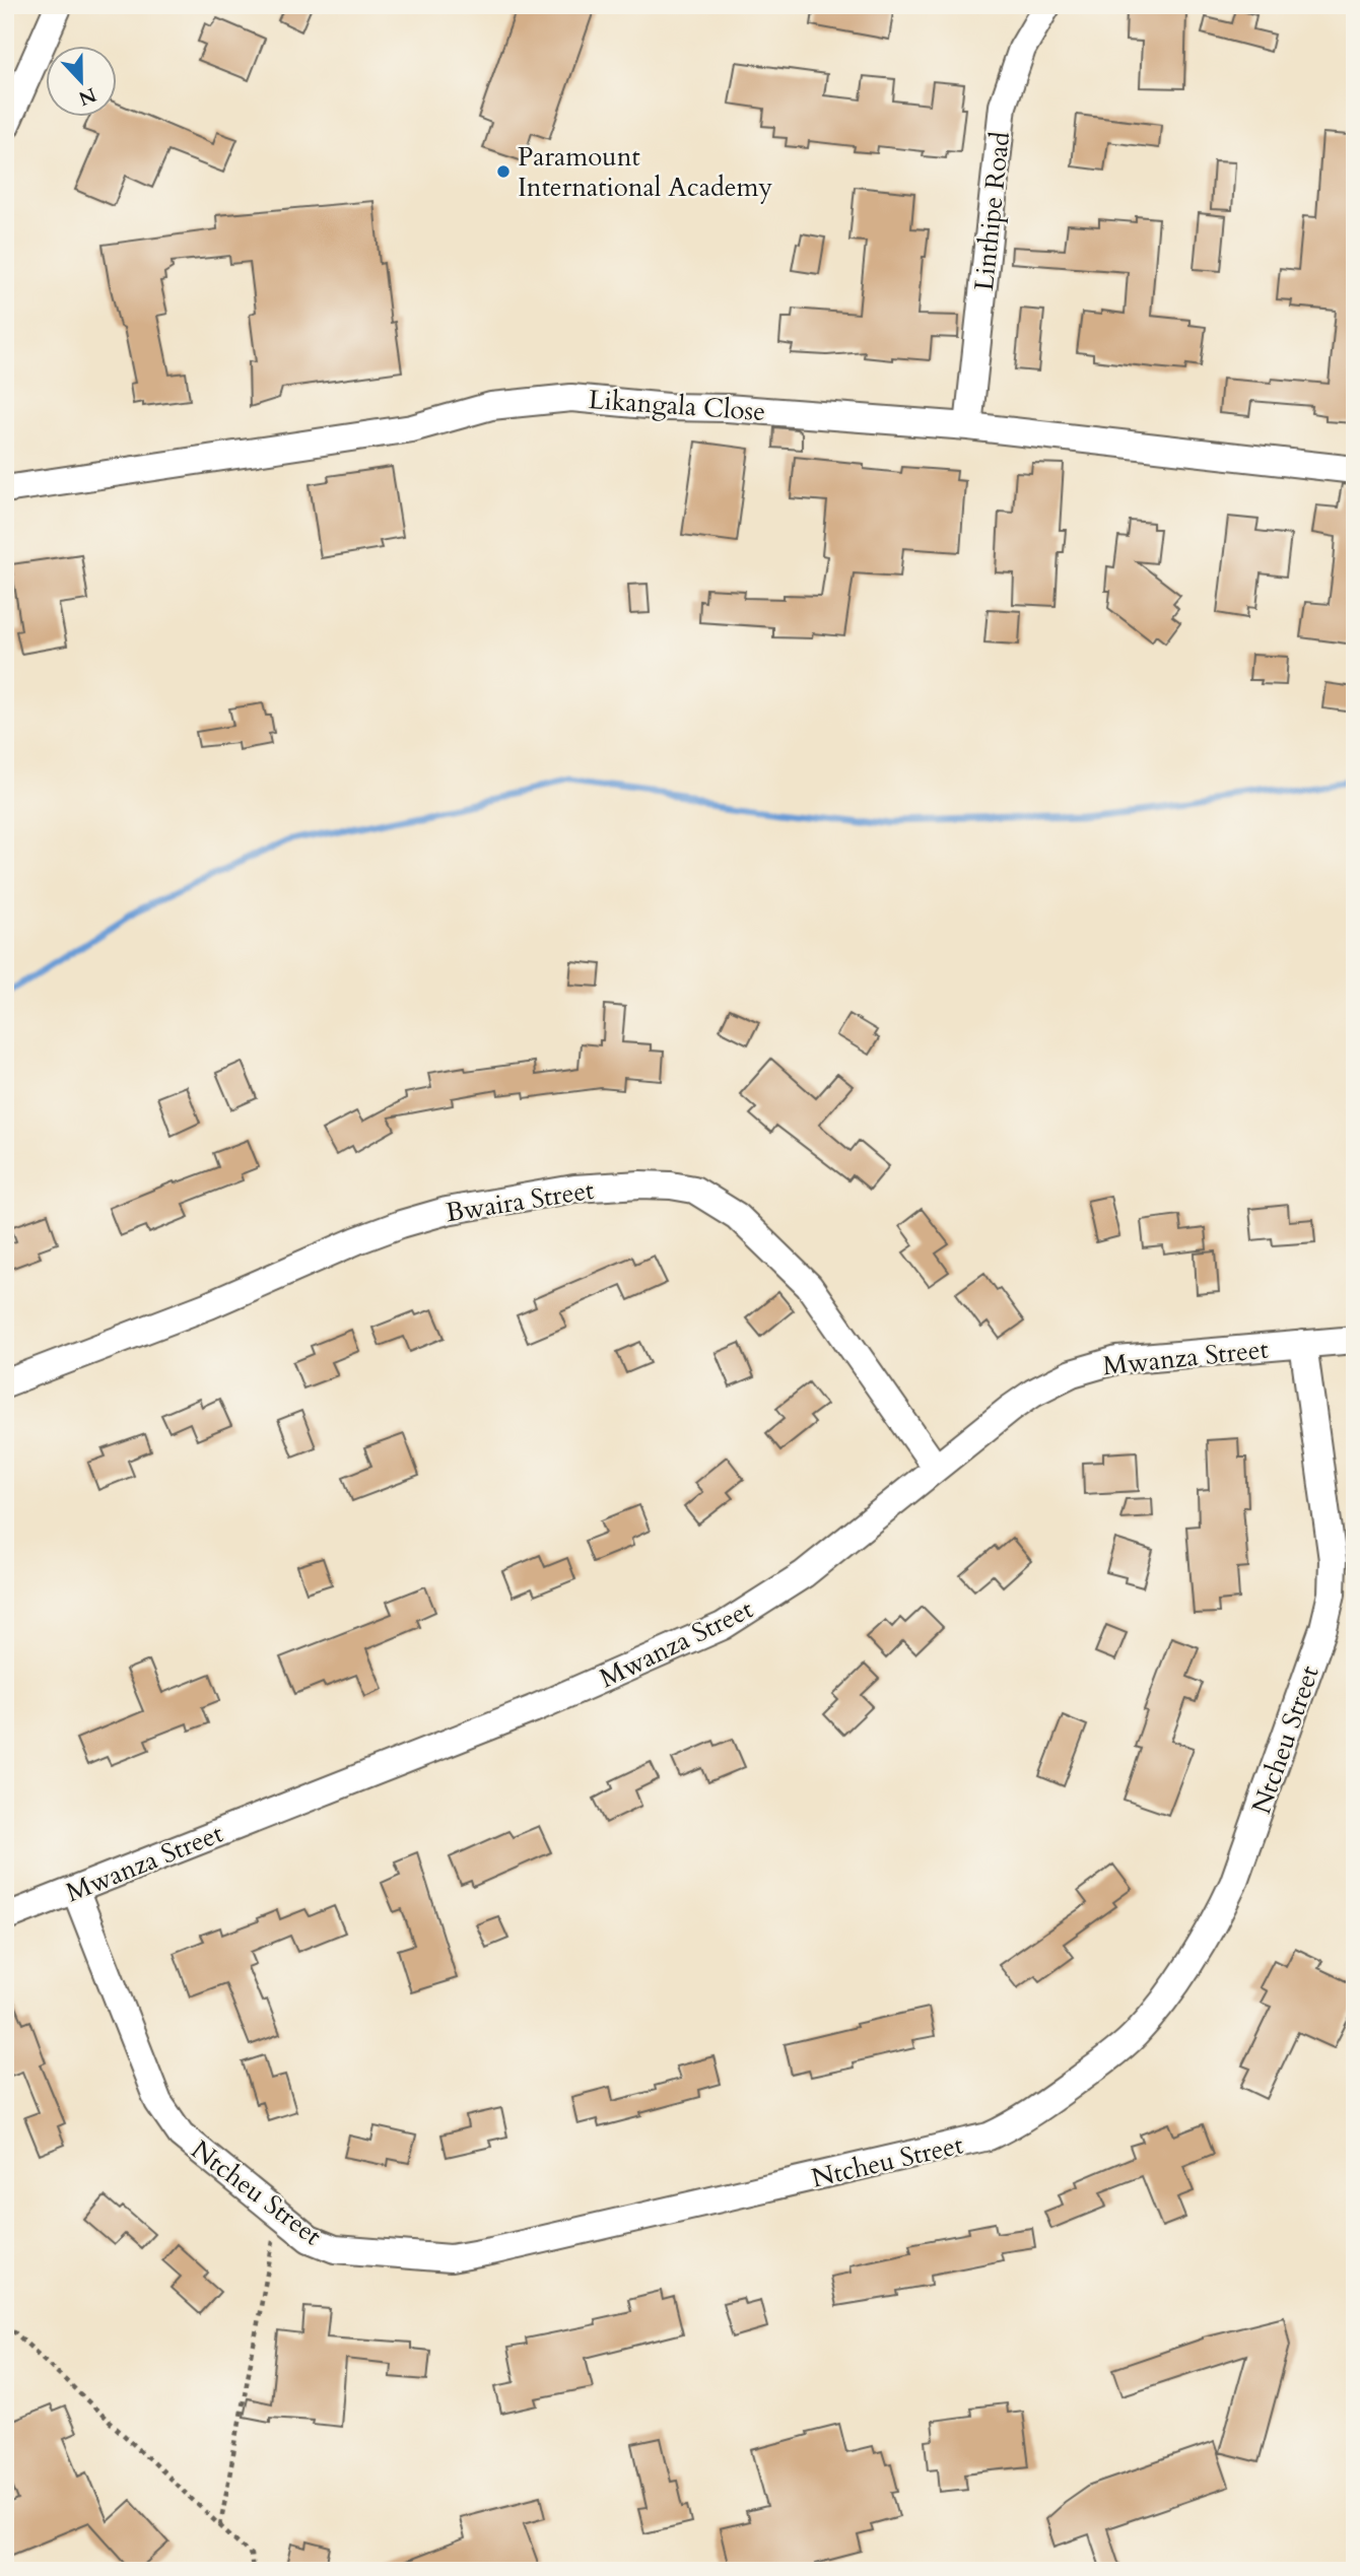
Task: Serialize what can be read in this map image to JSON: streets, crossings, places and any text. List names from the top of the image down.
{
  "streets": {
    "street": [
      "Linthipe Road",
      "Likangala Close",
      "Bwaira Street",
      "Mwanza Street",
      "Ntcheu Street"
    ]
  },
  "crossings": [
    ["Linthipe Road", "Likangala Close"],
    ["Bwaira Street", "Mwanza Street"],
    ["Mwanza Street", "Ntcheu Street"]
  ],
  "places": ["Paramount International Academy"],
  "north": "bottom"
}
